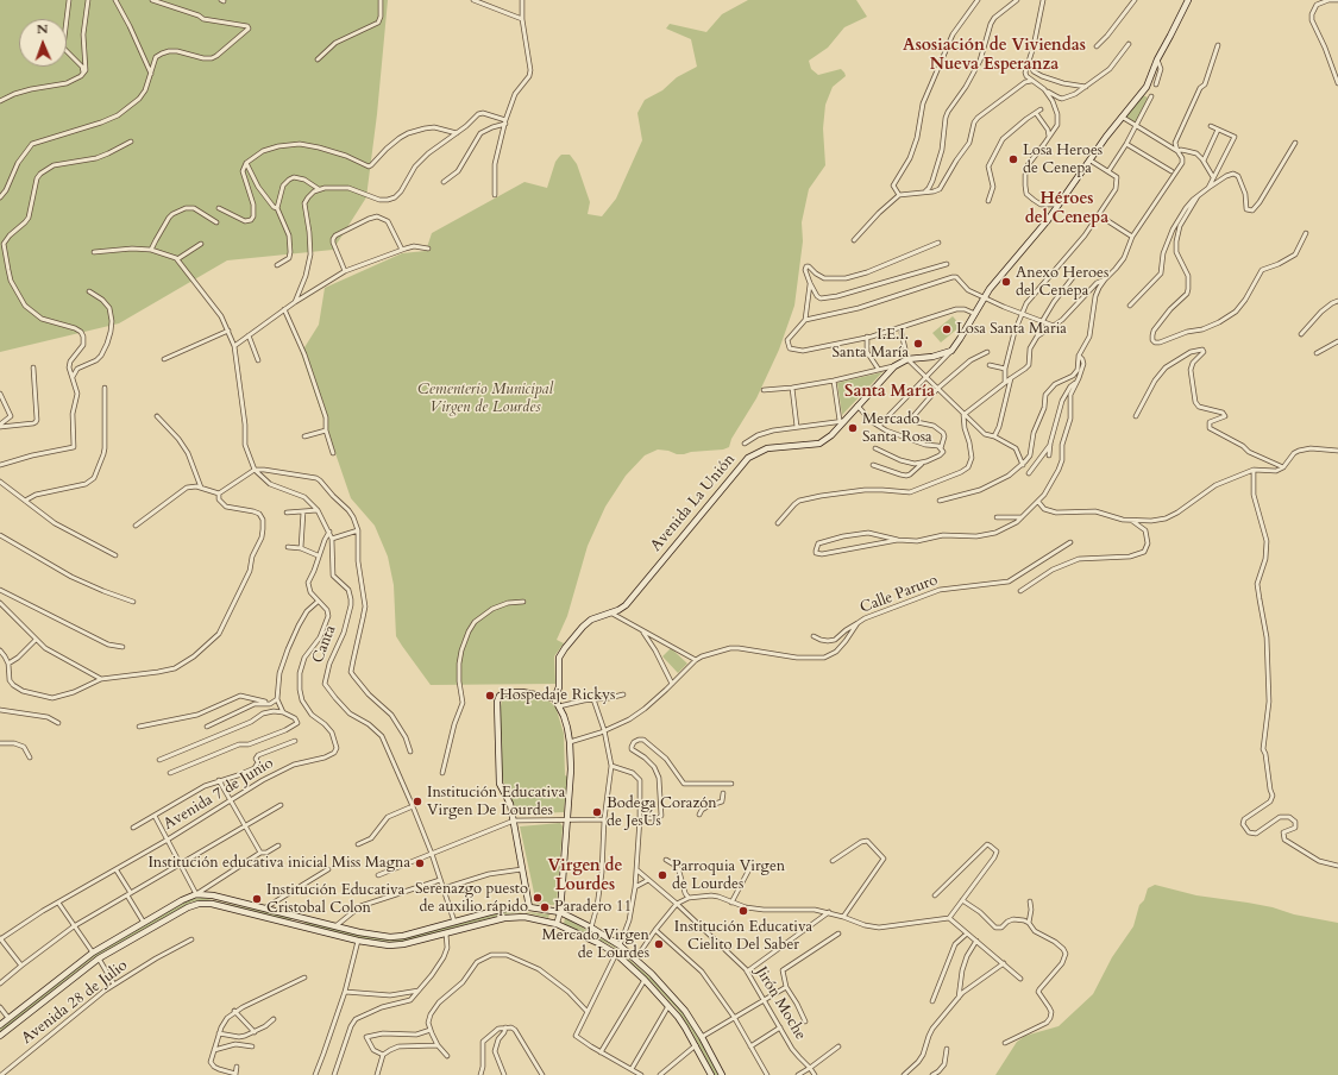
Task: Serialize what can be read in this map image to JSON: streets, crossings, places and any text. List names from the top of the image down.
{
  "streets": {
    "main road": ["Avenida La Unión"],
    "street": [
      "Calle Paruro",
      "Canta",
      "Avenida 7 de Junio",
      "Avenida 28 de Julio",
      "Jirón Moche"
    ]
  },
  "crossings": [
    ["Canta", "Avenida 7 de Junio"]
  ],
  "districts": [
    "Asosiación de Viviendas Nueva Esperanza",
    "Héroes del Cenepa",
    "Santa María",
    "Virgen de Lourdes"
  ],
  "parks": ["Cementerio Municipal Virgen de Lourdes"],
  "places": [
    "Losa Heroes de Cenepa",
    "Anexo Heroes del Cenepa",
    "Losa Santa Maria",
    "I.E.I. Santa María",
    "Mercado Santa Rosa",
    "Hospedaje Rickys",
    "Institución Educativa Virgen De Lourdes",
    "Bodega Corazón de JesÚs",
    "Institución educativa inicial Miss Magna",
    "Parroquia Virgen de Lourdes",
    "Serenazgo puesto de auxilio rápido",
    "Institución Educativa Cristobal Colon",
    "Paradero 11",
    "Institución Educativa Cielito Del Saber",
    "Mercado Virgen de Lourdes"
  ],
  "north": "top"
}
